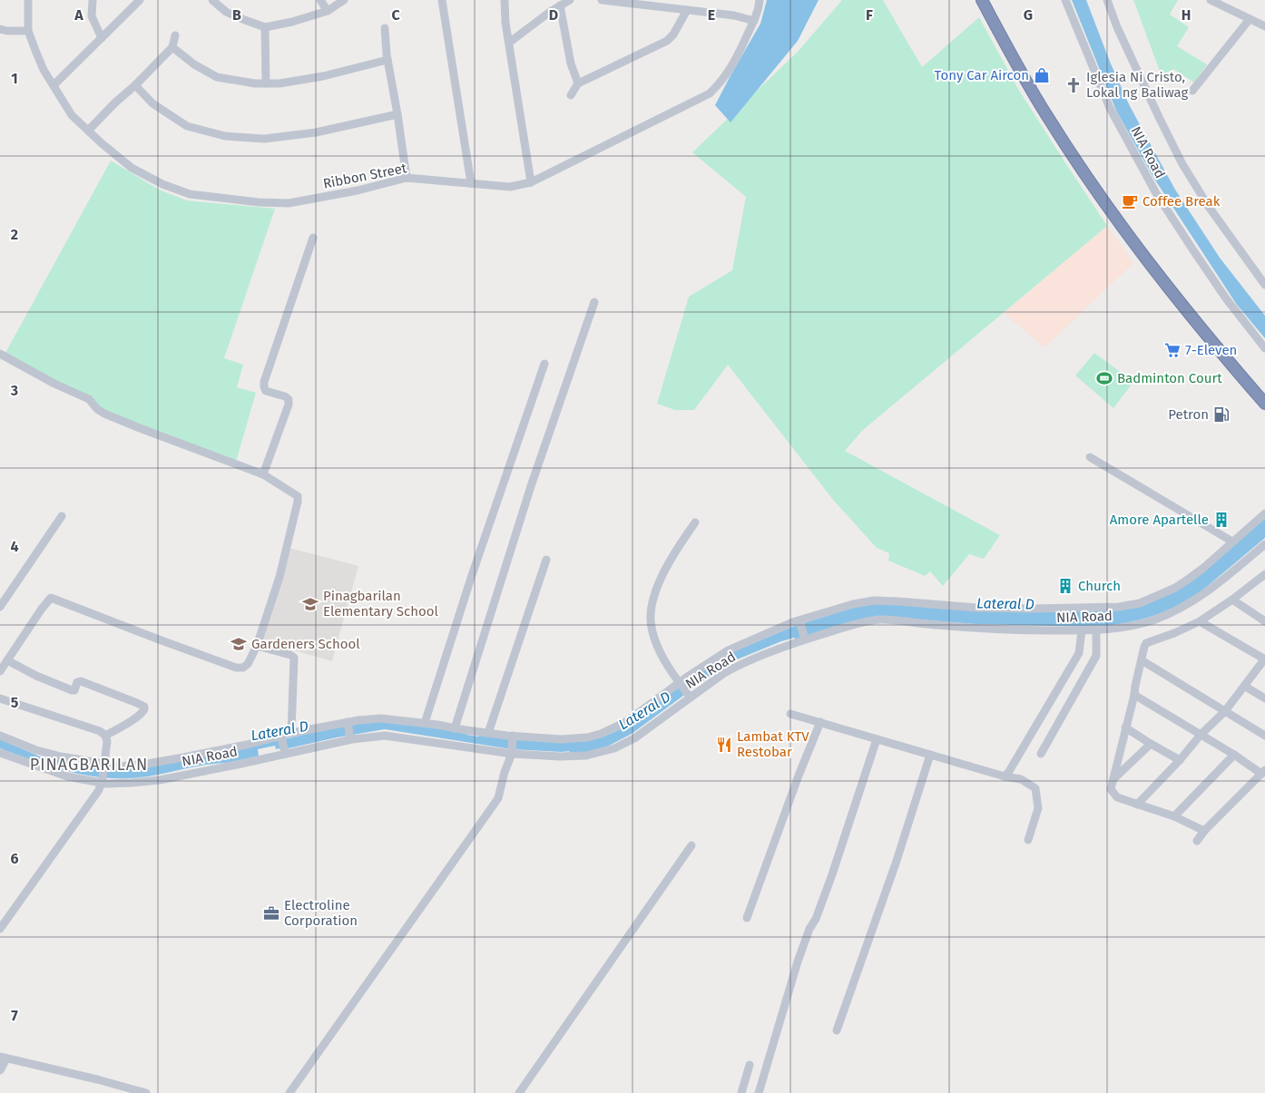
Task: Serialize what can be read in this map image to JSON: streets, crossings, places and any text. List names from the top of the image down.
{
  "streets": {
    "street": ["NIA Road", "Ribbon Street"]
  },
  "districts": ["PINAGBARILAN"],
  "water": ["Lateral D"],
  "places": {
    "shop": ["Tony Car Aircon"],
    "church": ["Iglesia Ni Cristo, Lokal ng Baliwag"],
    "cafe": ["Coffee Break"],
    "supermarket": ["7-Eleven"],
    "sports": ["Badminton Court"],
    "fuel station": ["Petron"],
    "building": ["Amore Apartelle", "Church"],
    "school or university": ["Pinagbarilan Elementary School", "Gardeners School"],
    "restaurant": ["Lambat KTV Restobar"],
    "office": ["Electroline Corporation"]
  },
  "grid": {
    "columns": [
      "A",
      "B",
      "C",
      "D",
      "E",
      "F",
      "G",
      "H"
    ],
    "rows": [
      "1",
      "2",
      "3",
      "4",
      "5",
      "6",
      "7"
    ]
  }
}
